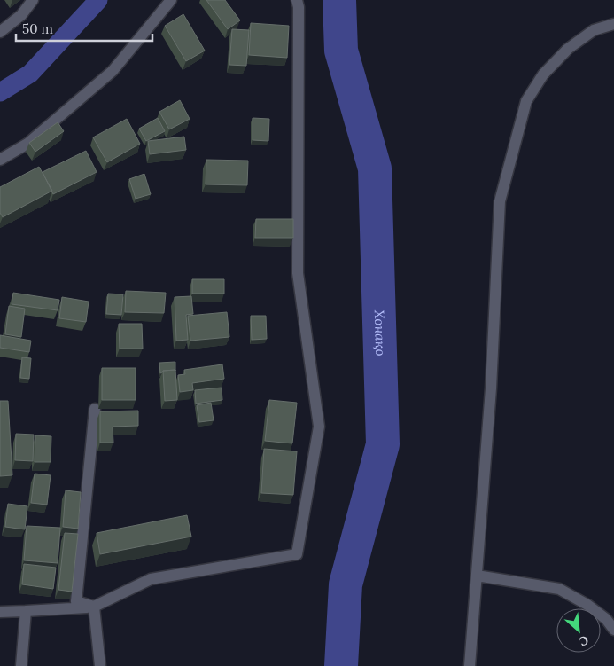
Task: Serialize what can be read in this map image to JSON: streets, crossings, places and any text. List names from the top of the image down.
{
  "water": ["Хонақо"],
  "scale_bar": "50 m",
  "north": "bottom right"
}
